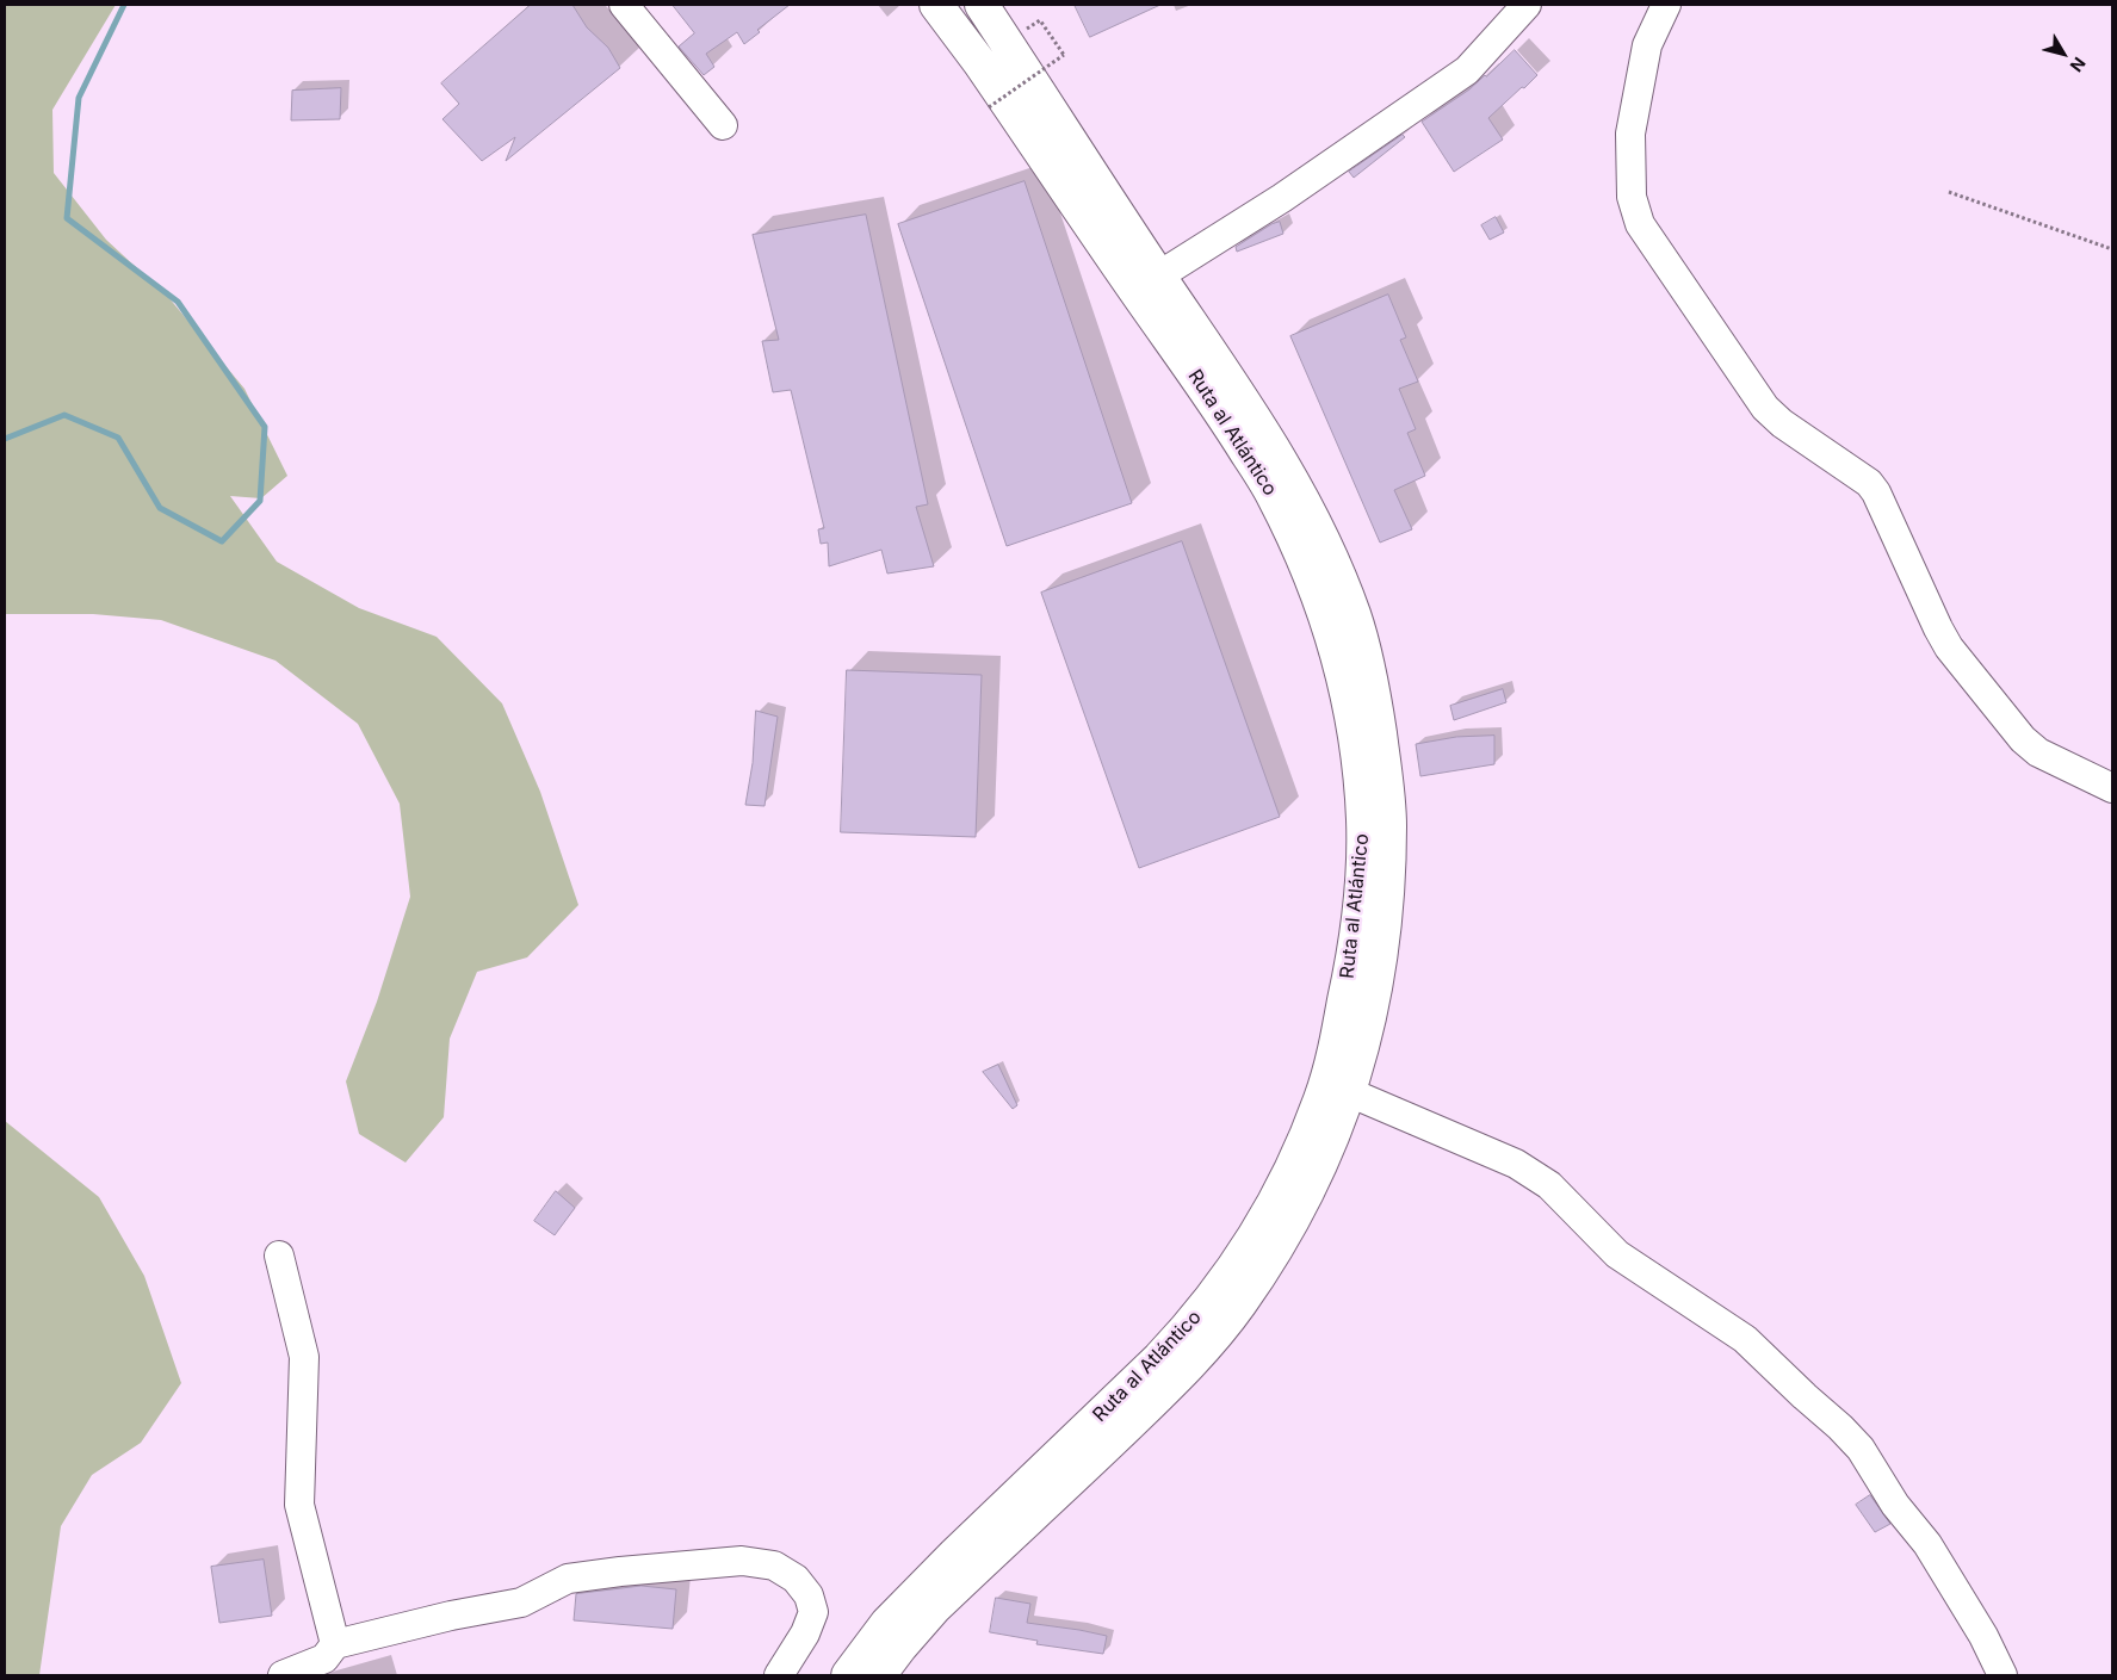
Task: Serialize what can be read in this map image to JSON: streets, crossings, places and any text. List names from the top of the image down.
{
  "streets": {
    "highway": ["Ruta al Atlántico"]
  },
  "north": "bottom right"
}
